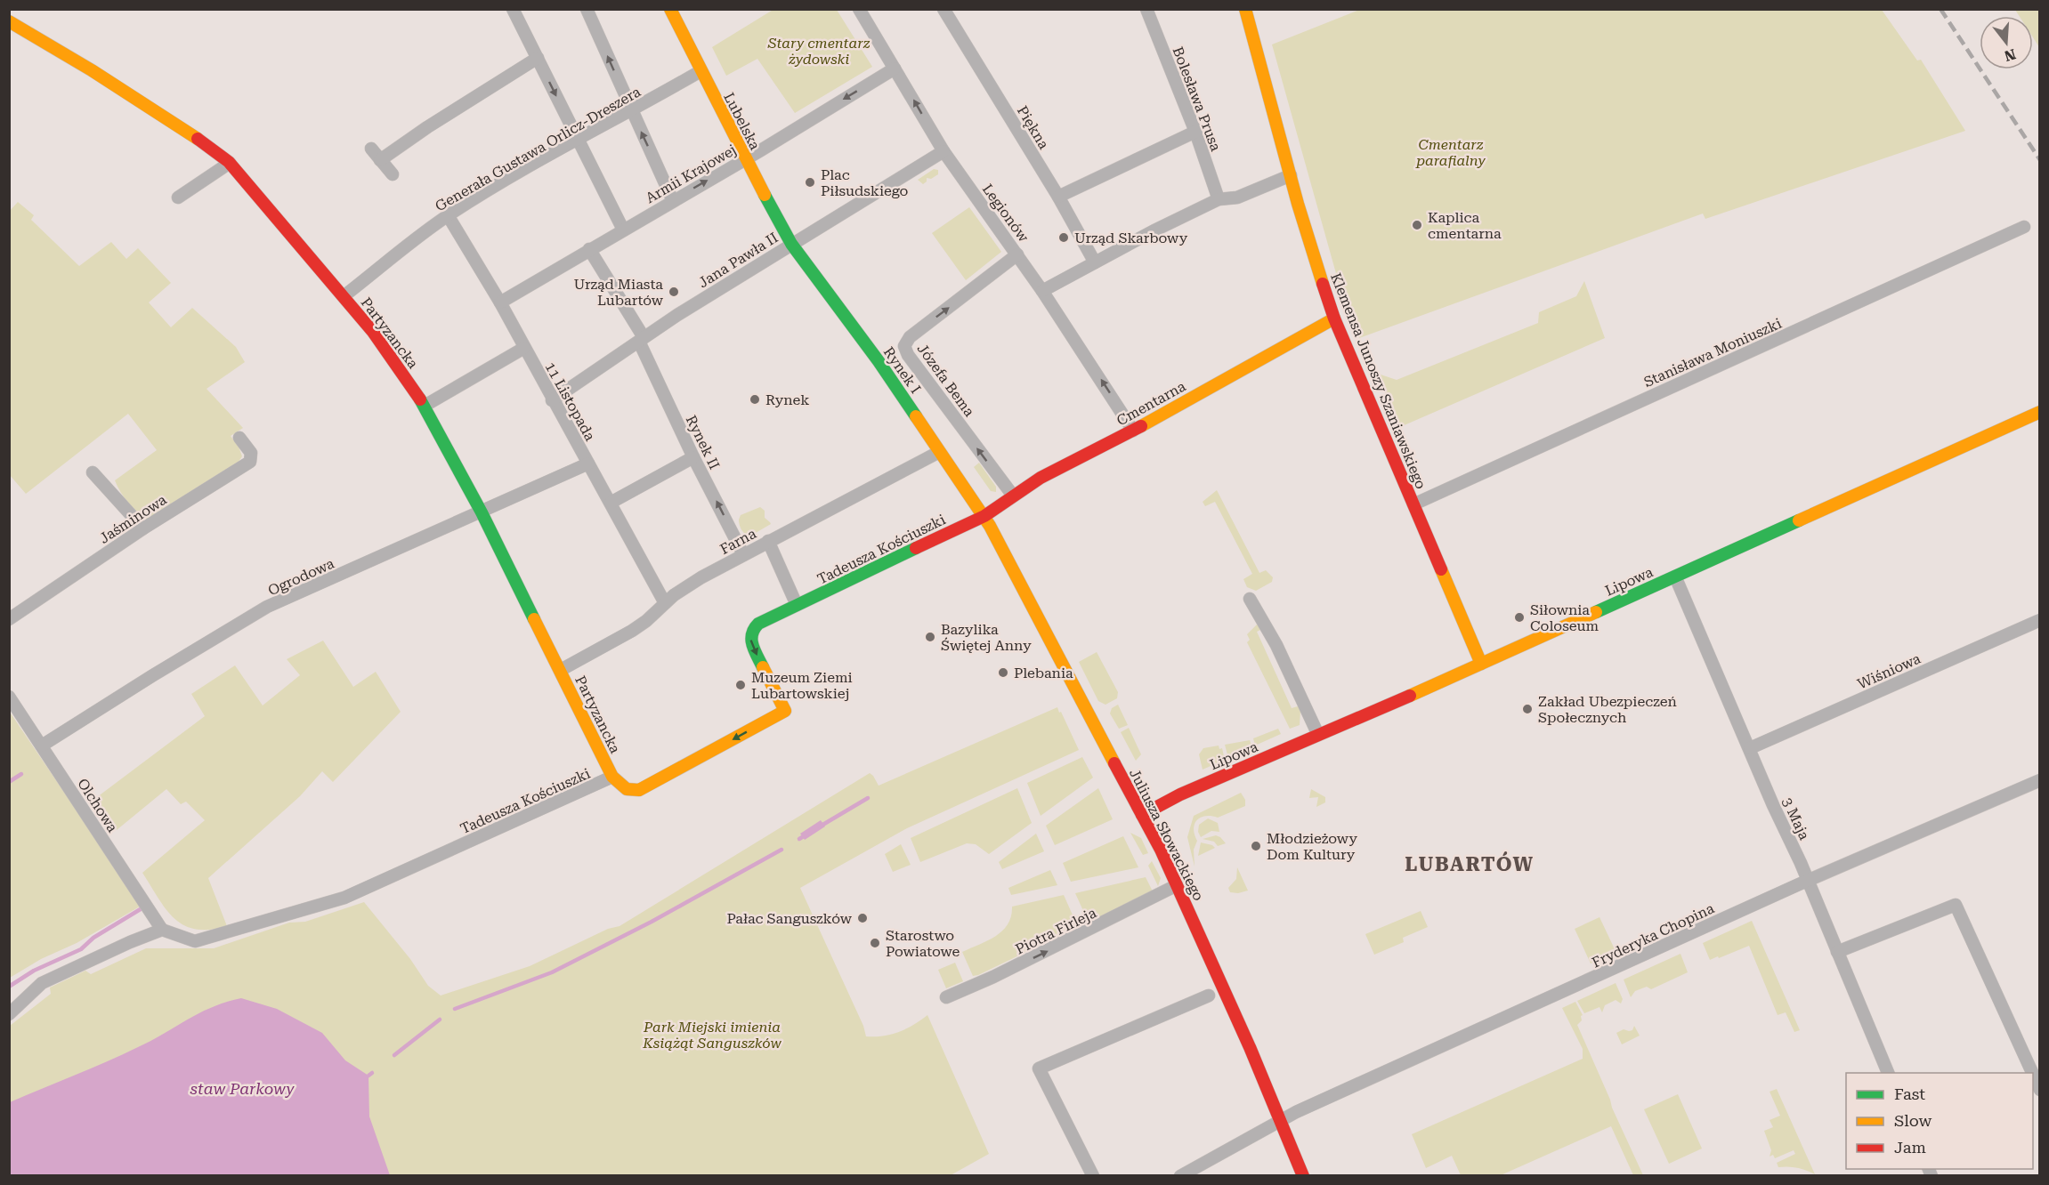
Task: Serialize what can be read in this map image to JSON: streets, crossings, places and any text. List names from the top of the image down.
{
  "streets": {
    "street": [
      "Bolesława Prusa",
      "Lubelska",
      "Piękna",
      "Generała Gustawa Orlicz-Dreszera",
      "Armii Krajowej",
      "Legionów",
      "Jana Pawła II",
      "Partyzancka",
      "Stanisława Moniuszki",
      "Rynek I",
      "Józefa Bema",
      "Klemensa Junoszy Szaniawskiego",
      "11 Listopada",
      "Cmentarna",
      "Rynek II",
      "Jaśminowa",
      "Farna",
      "Tadeusza Kościuszki",
      "Ogrodowa",
      "Lipowa",
      "Wiśniowa",
      "Olchowa",
      "3 Maja",
      "Juliusza Słowackiego",
      "Piotra Firleja",
      "Fryderyka Chopina"
    ]
  },
  "crossings": [
    ["Lubelska", "Generała Gustawa Orlicz-Dreszera"],
    ["Lubelska", "Armii Krajowej"],
    ["Lubelska", "Jana Pawła II"],
    ["Lubelska", "Rynek I"],
    ["Generała Gustawa Orlicz-Dreszera", "Partyzancka"],
    ["Generała Gustawa Orlicz-Dreszera", "11 Listopada"],
    ["Armii Krajowej", "Legionów"],
    ["Armii Krajowej", "11 Listopada"],
    ["Armii Krajowej", "Rynek II"],
    ["Legionów", "Jana Pawła II"],
    ["Legionów", "Józefa Bema"],
    ["Legionów", "Cmentarna"],
    ["Jana Pawła II", "Rynek I"],
    ["Jana Pawła II", "11 Listopada"],
    ["Jana Pawła II", "Rynek II"],
    ["Partyzancka", "Farna"],
    ["Partyzancka", "Tadeusza Kościuszki"],
    ["Partyzancka", "Ogrodowa"],
    ["Stanisława Moniuszki", "Klemensa Junoszy Szaniawskiego"],
    ["Rynek I", "Cmentarna"],
    ["Rynek I", "Farna"],
    ["Rynek I", "Tadeusza Kościuszki"],
    ["Rynek I", "Juliusza Słowackiego"],
    ["Józefa Bema", "Cmentarna"],
    ["Klemensa Junoszy Szaniawskiego", "Cmentarna"],
    ["Klemensa Junoszy Szaniawskiego", "Lipowa"],
    ["11 Listopada", "Farna"],
    ["11 Listopada", "Ogrodowa"],
    ["Cmentarna", "Tadeusza Kościuszki"],
    ["Cmentarna", "Juliusza Słowackiego"],
    ["Rynek II", "Farna"],
    ["Tadeusza Kościuszki", "Olchowa"],
    ["Tadeusza Kościuszki", "Juliusza Słowackiego"],
    ["Ogrodowa", "Olchowa"],
    ["Lipowa", "3 Maja"],
    ["Lipowa", "Juliusza Słowackiego"],
    ["Wiśniowa", "3 Maja"],
    ["3 Maja", "Fryderyka Chopina"],
    ["Juliusza Słowackiego", "Piotra Firleja"],
    ["Juliusza Słowackiego", "Fryderyka Chopina"]
  ],
  "one_way": ["Legionów", "Piotra Firleja"],
  "districts": ["LUBARTÓW"],
  "water": ["staw Parkowy"],
  "parks": ["Stary cmentarz żydowski", "Cmentarz parafialny", "Park Miejski imienia Książąt Sanguszków"],
  "places": [
    "Plac Piłsudskiego",
    "Kaplica cmentarna",
    "Urząd Skarbowy",
    "Urząd Miasta Lubartów",
    "Rynek",
    "Siłownia Coloseum",
    "Bazylika Świętej Anny",
    "Plebania",
    "Muzeum Ziemi Lubartowskiej",
    "Zakład Ubezpieczeń Społecznych",
    "Młodzieżowy Dom Kultury",
    "Pałac Sanguszków",
    "Starostwo Powiatowe"
  ],
  "legend": ["Fast", "Slow", "Jam"],
  "north": "bottom"
}
